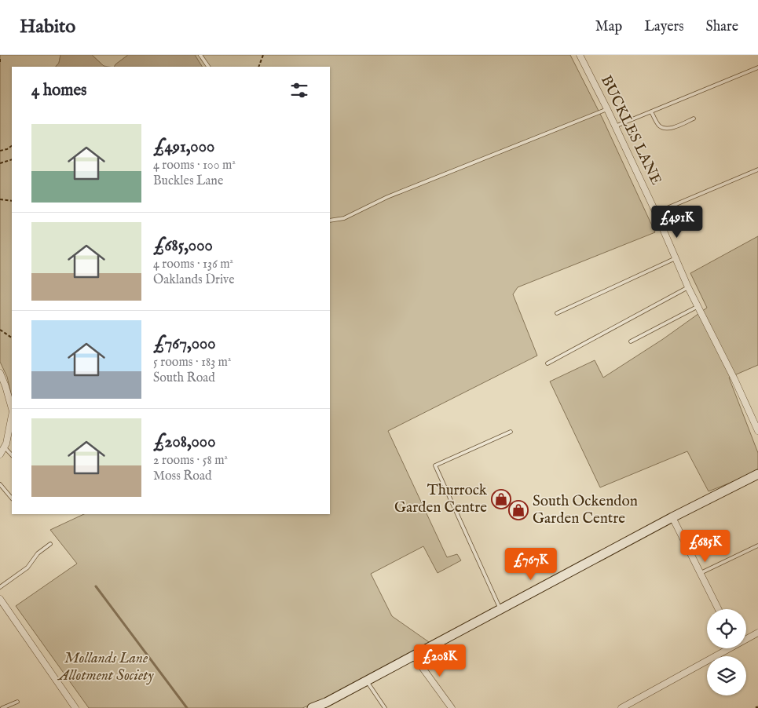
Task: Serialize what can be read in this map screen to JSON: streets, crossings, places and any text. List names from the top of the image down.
{
  "streets": {
    "street": ["BUCKLES LANE"]
  },
  "parks": ["Mollands Lane Allotment Society"],
  "places": {
    "shop": ["Thurrock Garden Centre", "South Ockendon Garden Centre"]
  },
  "page": {
    "header": "Habito",
    "nav": ["Map", "Layers", "Share"],
    "heading": "4 homes",
    "list": [
      {
        "name": "£491,000",
        "note": "4 rooms · 100 m² · Buckles Lane"
      },
      {
        "name": "£685,000",
        "note": "4 rooms · 136 m² · Oaklands Drive"
      },
      {
        "name": "£767,000",
        "note": "5 rooms · 183 m² · South Road"
      },
      {
        "name": "£208,000",
        "note": "2 rooms · 58 m² · Moss Road"
      }
    ],
    "price": [
      "£491K",
      "£685K",
      "£767K",
      "£208K"
    ]
  }
}
